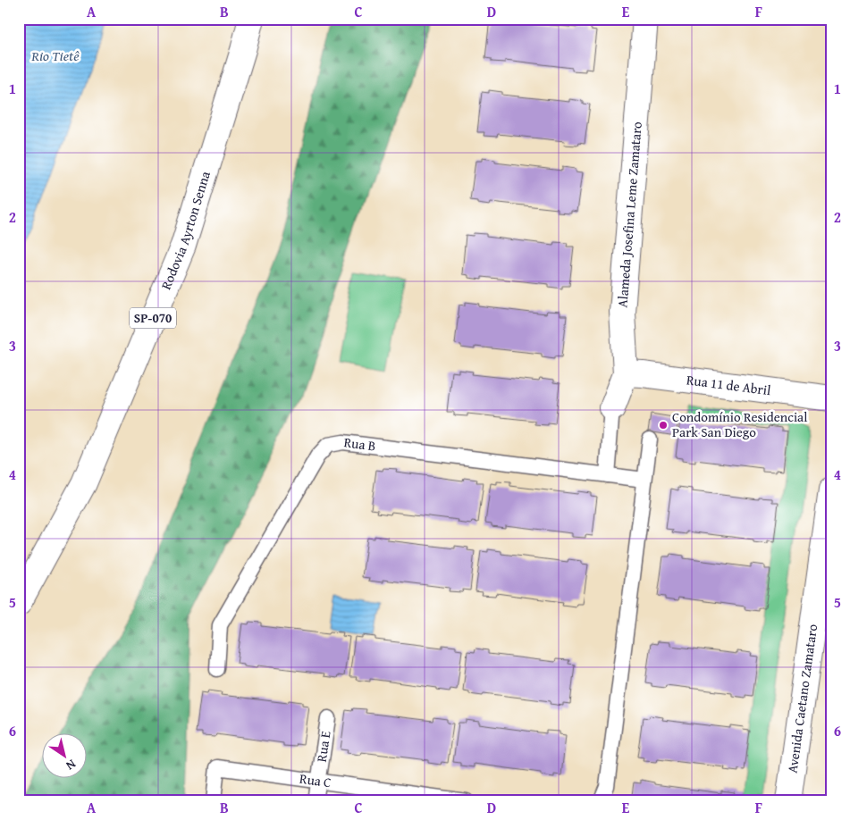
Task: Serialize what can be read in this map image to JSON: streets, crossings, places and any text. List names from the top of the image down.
{
  "streets": {
    "main road": [
      "Alameda Josefina Leme Zamataro",
      "Rodovia Ayrton Senna",
      "SP-070",
      "Rua 11 de Abril",
      "Avenida Caetano Zamataro"
    ],
    "lane": ["Rua B", "Rua E", "Rua C"]
  },
  "crossings": [
    ["Alameda Josefina Leme Zamataro", "Rua 11 de Abril"],
    ["Rua E", "Rua C"]
  ],
  "water": ["Rio Tietê"],
  "places": ["Condomínio Residencial Park San Diego"],
  "north": "bottom right",
  "grid": {
    "columns": [
      "A",
      "B",
      "C",
      "D",
      "E",
      "F"
    ],
    "rows": [
      "1",
      "2",
      "3",
      "4",
      "5",
      "6"
    ]
  }
}
